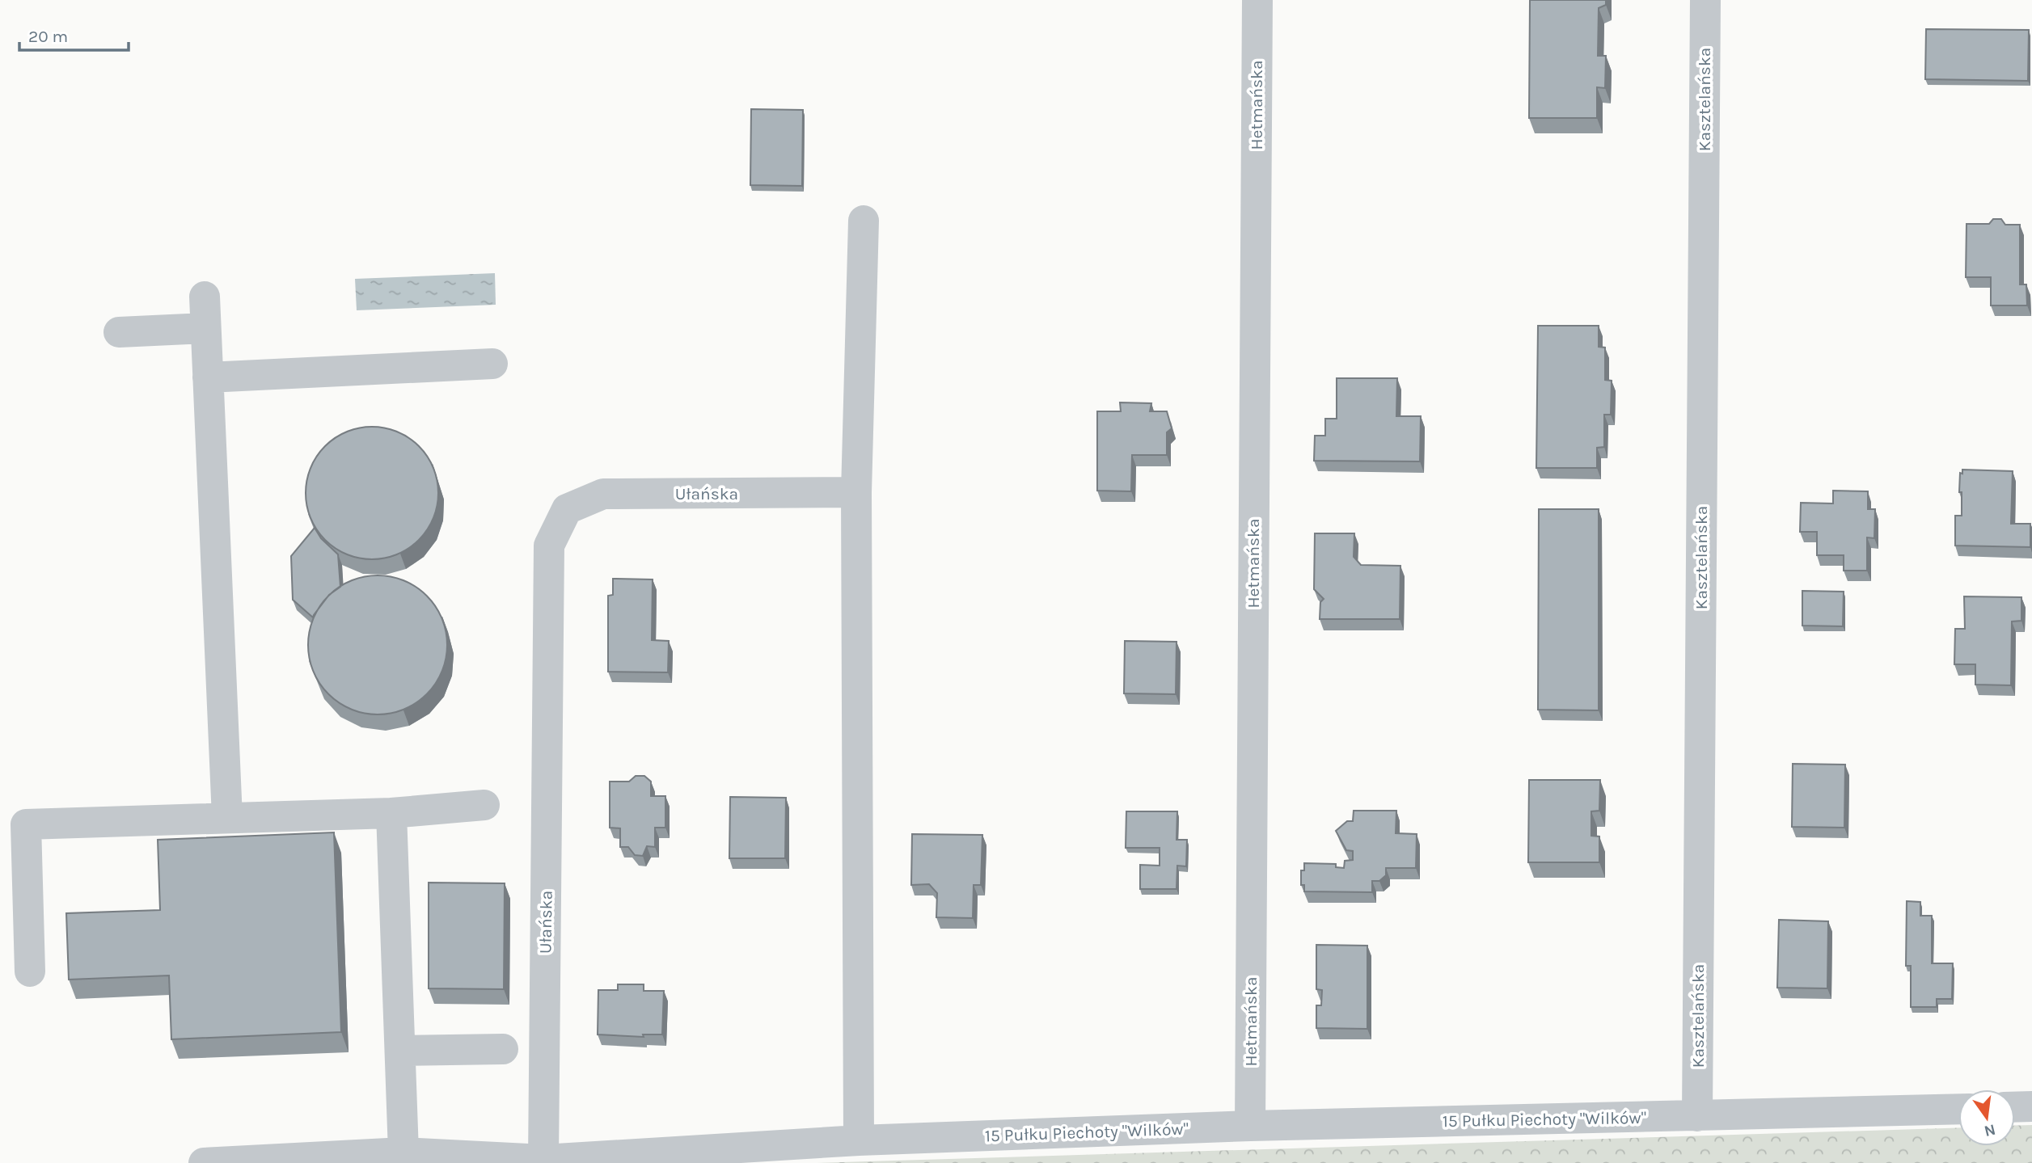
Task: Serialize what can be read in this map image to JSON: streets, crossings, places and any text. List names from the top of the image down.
{
  "streets": {
    "street": [
      "Kasztelańska",
      "Hetmańska",
      "Ułańska",
      "15 Pułku Piechoty \"Wilków\""
    ]
  },
  "crossings": [
    ["Kasztelańska", "15 Pułku Piechoty \"Wilków\""],
    ["Hetmańska", "15 Pułku Piechoty \"Wilków\""],
    ["Ułańska", "15 Pułku Piechoty \"Wilków\""]
  ],
  "scale_bar": "20 m",
  "north": "bottom"
}
